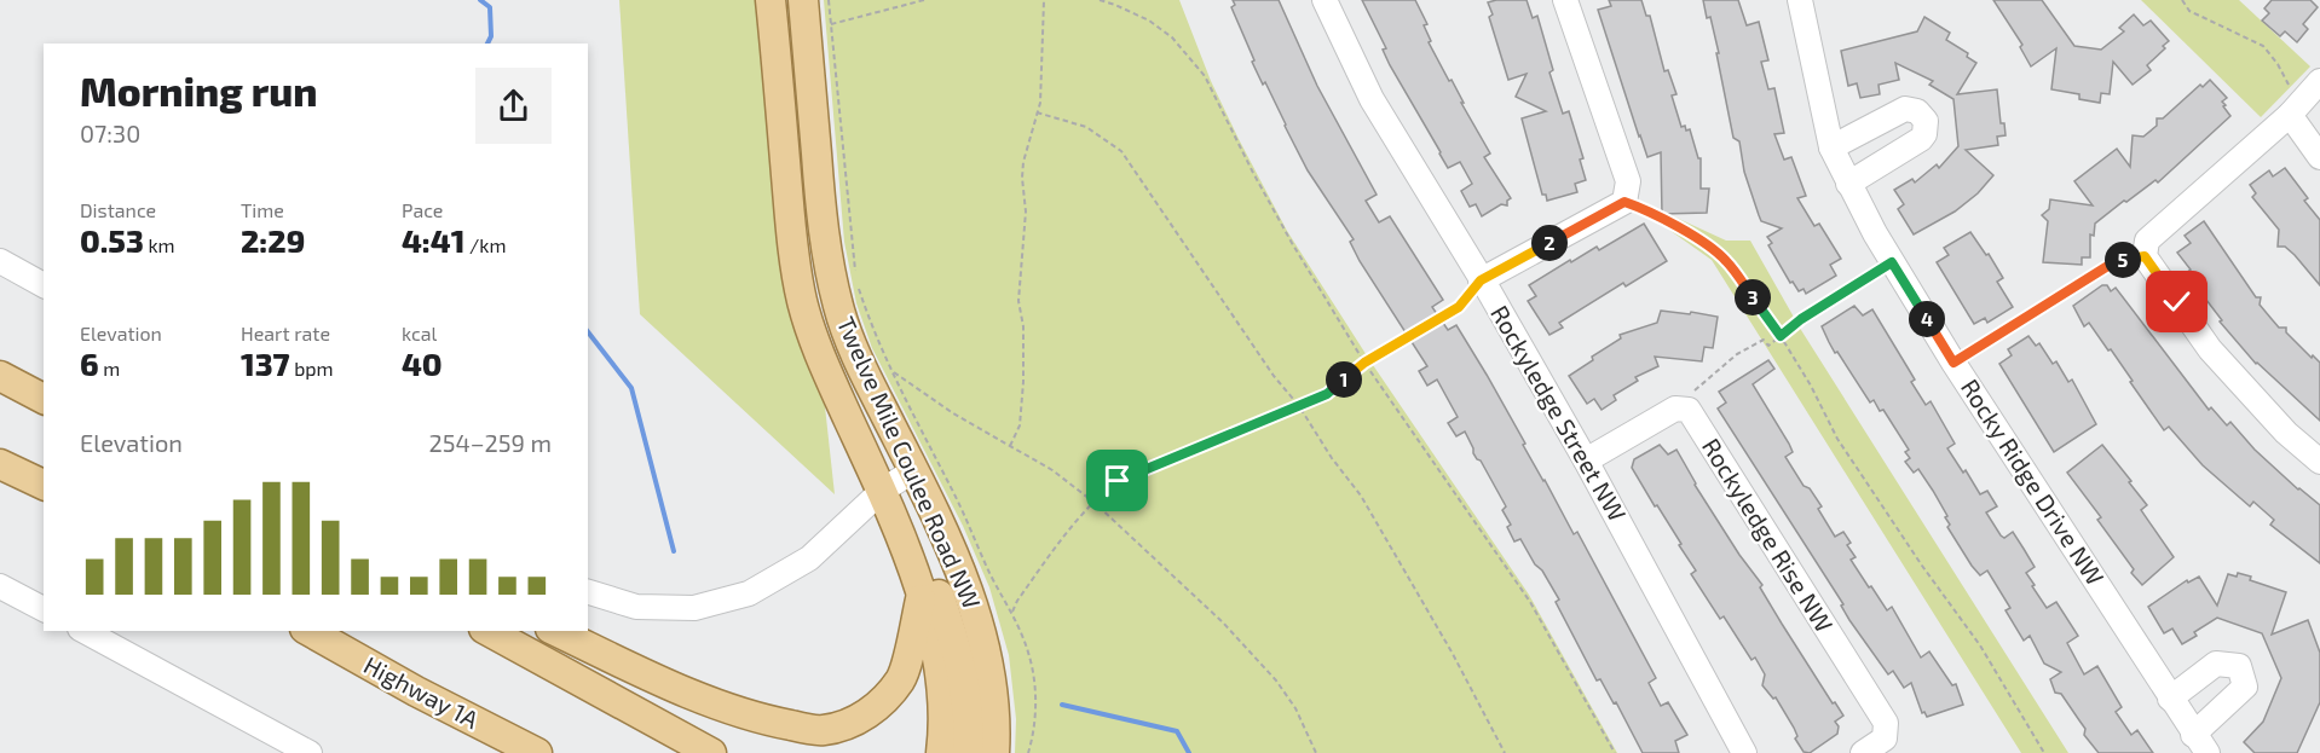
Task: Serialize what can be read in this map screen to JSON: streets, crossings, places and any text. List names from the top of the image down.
{
  "streets": {
    "main road": ["Twelve Mile Coulee Road NW", "Highway 1A"],
    "street": ["Rockyledge Street NW", "Rocky Ridge Drive NW", "Rockyledge Rise NW"]
  },
  "page": {
    "heading": ["Morning run", "07:30"],
    "stats": [
      ["Distance", "0.53 km"],
      ["Time", "2:29"],
      ["Pace", "4:41 /km"],
      ["Elevation", "6 m"],
      ["Heart rate", "137 bpm"],
      ["kcal", "40"]
    ],
    "pins": [
      "2",
      "5",
      "3",
      "4",
      "1"
    ],
    "chart": ["Elevation", "254–259 m"]
  }
}
